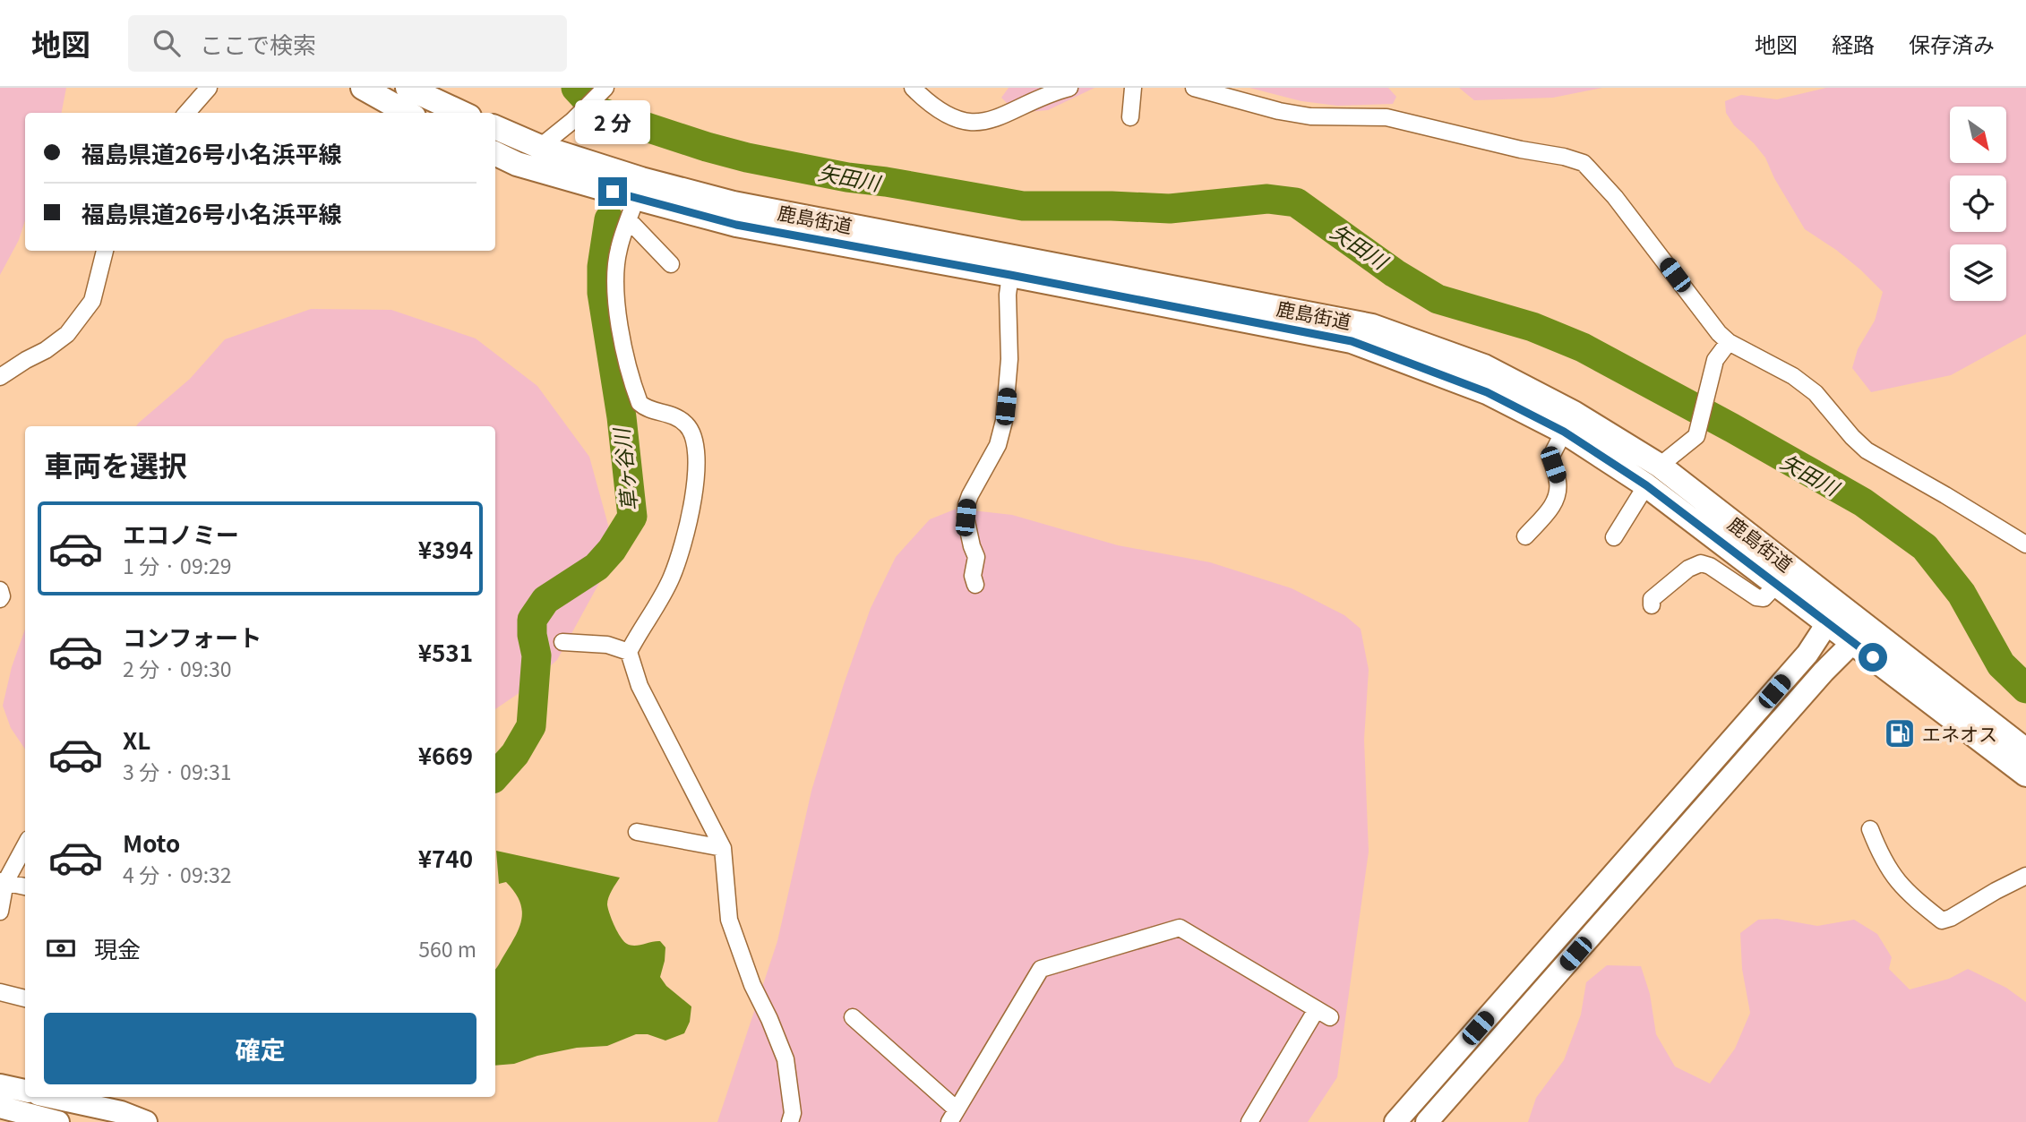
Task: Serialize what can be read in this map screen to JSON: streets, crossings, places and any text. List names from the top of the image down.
{
  "streets": {
    "main road": ["鹿島街道"]
  },
  "water": ["矢田川", "草ヶ谷川"],
  "places": {
    "fuel station": ["エネオス"]
  },
  "north": "bottom right",
  "page": {
    "header": "地図",
    "search": "ここで検索",
    "nav": ["地図", "経路", "保存済み"],
    "bubble": "2 分",
    "banner": ["福島県道26号小名浜平線", "福島県道26号小名浜平線"],
    "heading": "車両を選択",
    "list": [
      {
        "name": "エコノミー",
        "note": "1 分 · 09:29",
        "value": "¥394"
      },
      {
        "name": "コンフォート",
        "note": "2 分 · 09:30",
        "value": "¥531"
      },
      {
        "name": "XL",
        "note": "3 分 · 09:31",
        "value": "¥669"
      },
      {
        "name": "Moto",
        "note": "4 分 · 09:32",
        "value": "¥740"
      }
    ],
    "pay": ["現金", "560 m"],
    "buttons": "確定"
  }
}
